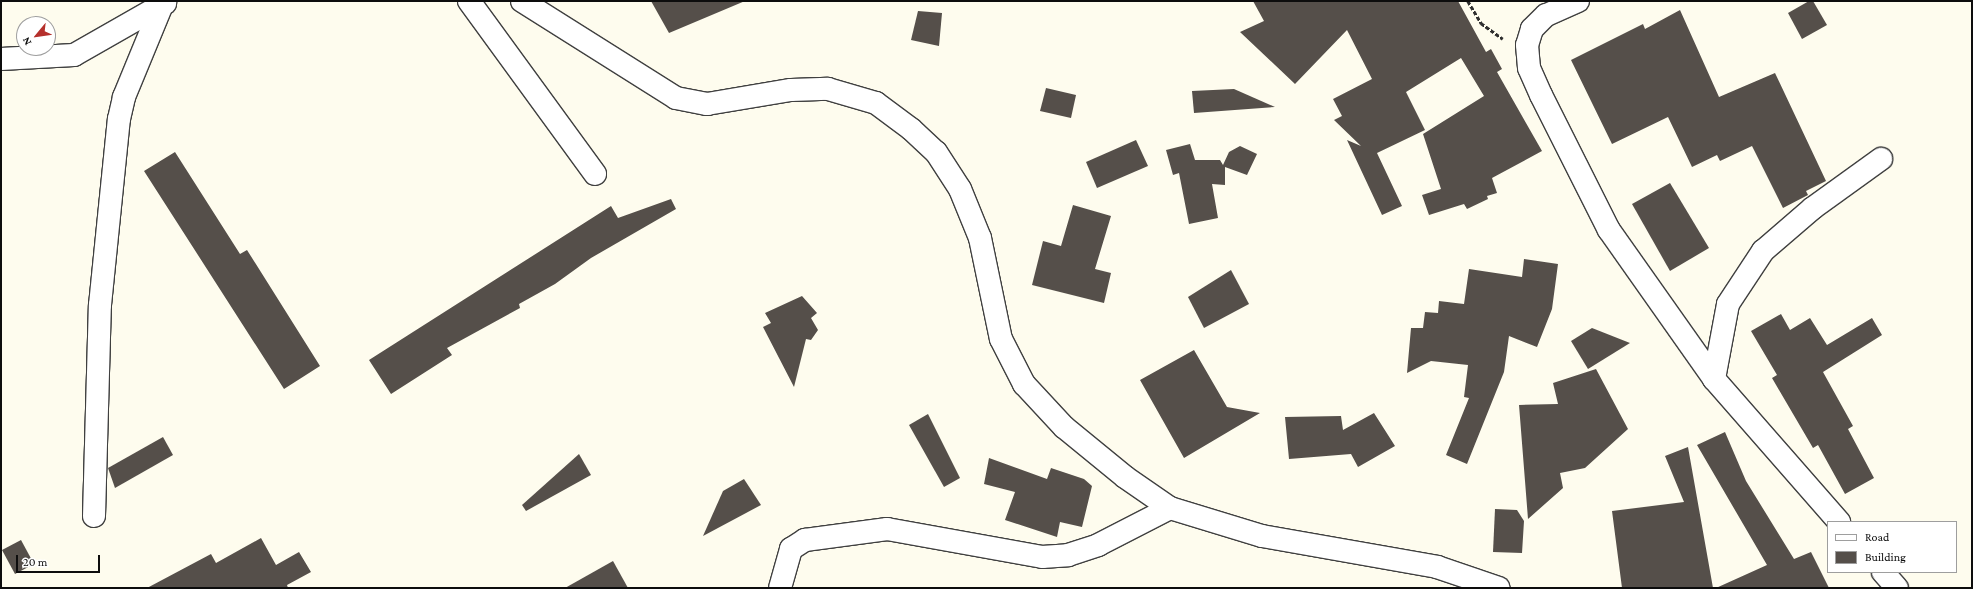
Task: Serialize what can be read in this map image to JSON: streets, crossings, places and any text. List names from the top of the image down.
{
  "legend": ["Road", "Building"],
  "scale_bar": "20 m",
  "north": "bottom left"
}
